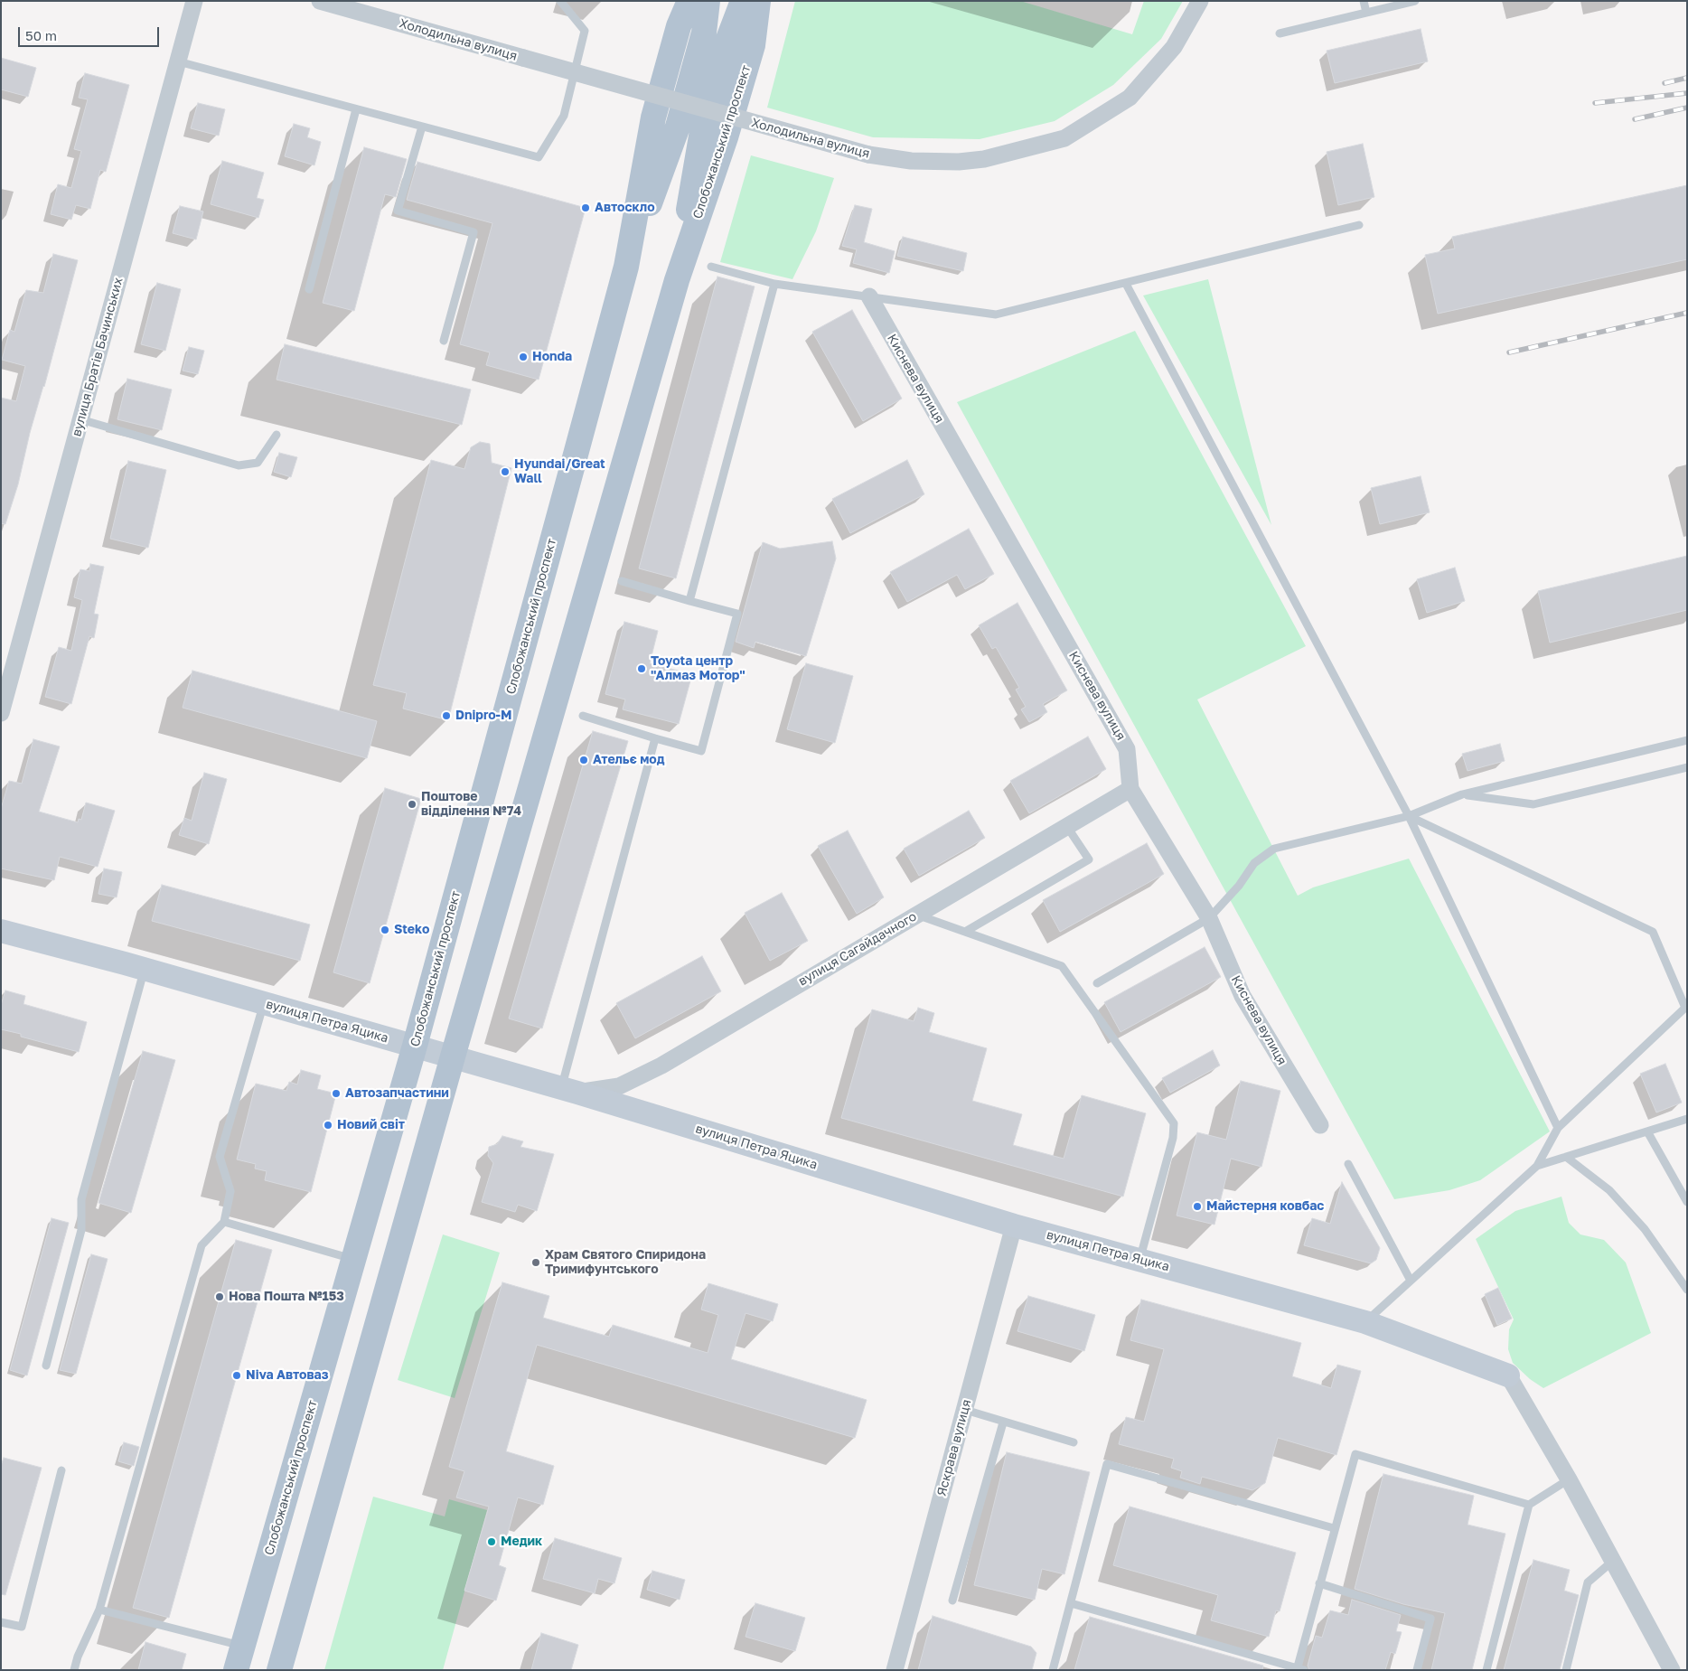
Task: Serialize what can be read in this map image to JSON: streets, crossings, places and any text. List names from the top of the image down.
{
  "streets": {
    "main road": ["Слобожанський проспект"],
    "street": [
      "Холодильна вулиця",
      "вулиця Братів Бачинських",
      "Киснева вулиця",
      "вулиця Сагайдачного",
      "вулиця Петра Яцика",
      "Яскрава вулиця"
    ]
  },
  "crossings": [
    ["Слобожанський проспект", "вулиця Петра Яцика"],
    ["Киснева вулиця", "вулиця Сагайдачного"],
    ["вулиця Сагайдачного", "вулиця Петра Яцика"],
    ["вулиця Петра Яцика", "Яскрава вулиця"]
  ],
  "places": [
    "Автоскло",
    "Honda",
    "Hyundai/Great Wall",
    "Toyota центр \"Алмаз Мотор\"",
    "Dnipro-M",
    "Ательє мод",
    "Поштове відділення №74",
    "Steko",
    "Автозапчастини",
    "Новий світ",
    "Майстерня ковбас",
    "Храм Святого Спиридона Тримифунтського",
    "Нова Пошта №153",
    "Niva Автоваз",
    "Медик"
  ],
  "scale_bar": "50 m"
}
